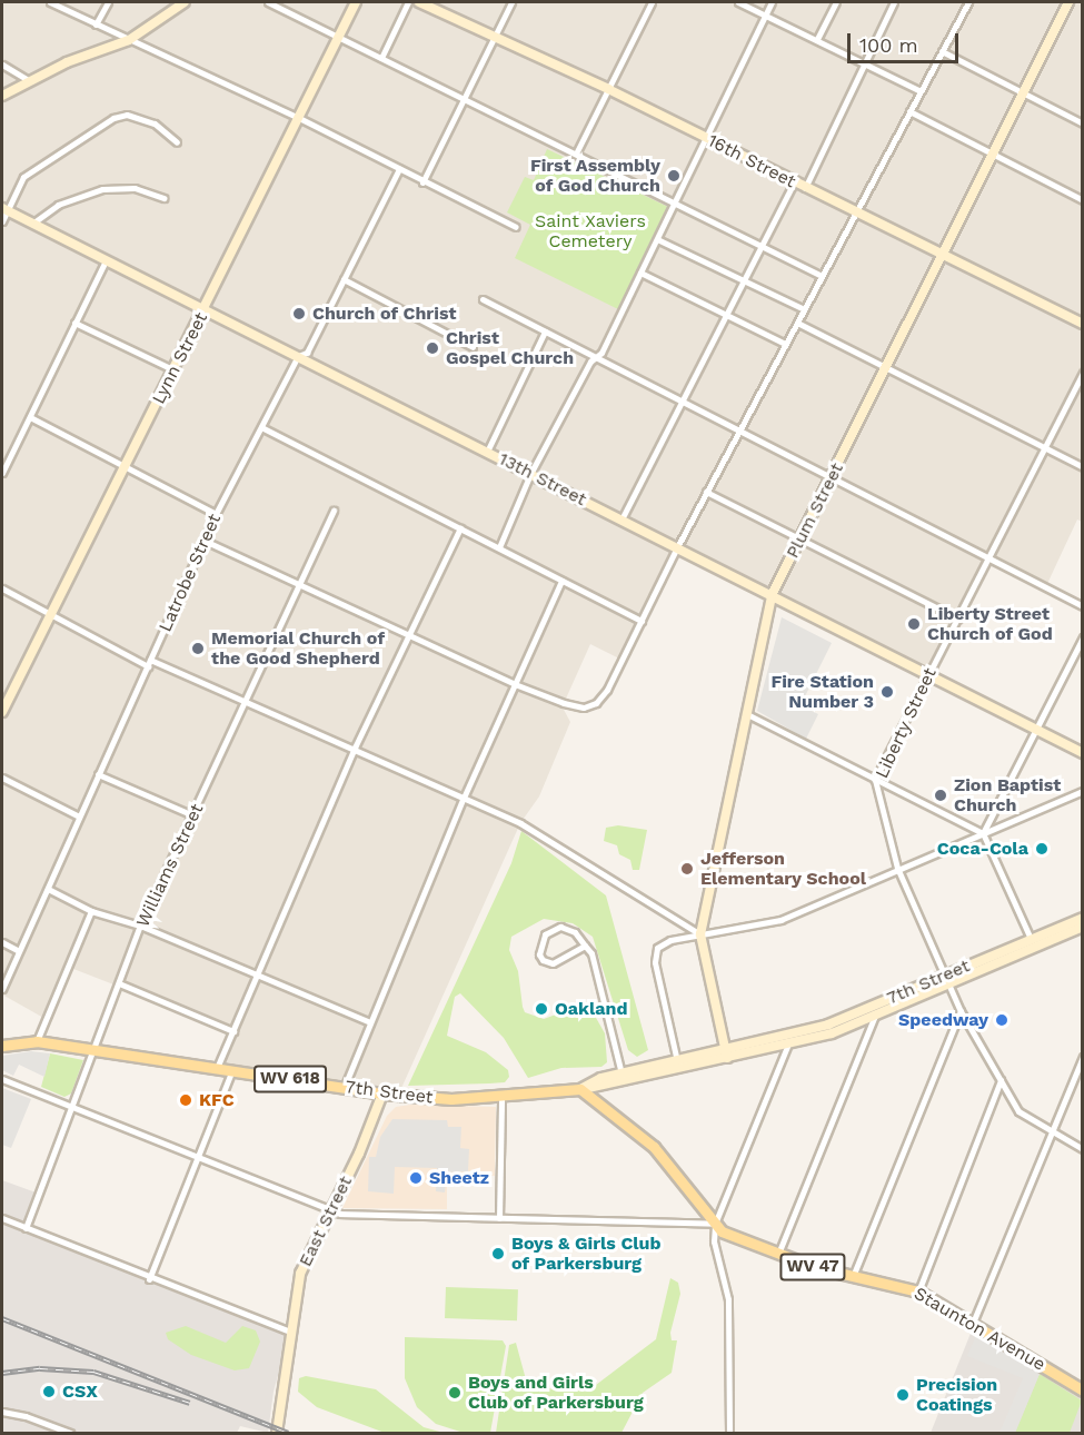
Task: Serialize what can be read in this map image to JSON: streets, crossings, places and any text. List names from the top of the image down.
{
  "streets": {
    "main road": [
      "7th Street",
      "WV 618",
      "WV 47",
      "Staunton Avenue"
    ],
    "street": [
      "16th Street",
      "Lynn Street",
      "13th Street",
      "Plum Street",
      "Latrobe Street",
      "Liberty Street",
      "Williams Street",
      "East Street"
    ]
  },
  "crossings": [
    ["16th Street", "Plum Street"],
    ["Lynn Street", "13th Street"],
    ["13th Street", "Plum Street"],
    ["13th Street", "Latrobe Street"],
    ["13th Street", "Liberty Street"],
    ["Plum Street", "7th Street"],
    ["Liberty Street", "7th Street"],
    ["Williams Street", "7th Street"],
    ["7th Street", "East Street"],
    ["7th Street", "Staunton Avenue"]
  ],
  "parks": ["Saint Xaviers Cemetery"],
  "places": [
    "First Assembly of God Church",
    "Church of Christ",
    "Christ Gospel Church",
    "Liberty Street Church of God",
    "Memorial Church of the Good Shepherd",
    "Fire Station Number 3",
    "Zion Baptist Church",
    "Coca-Cola",
    "Jefferson Elementary School",
    "Oakland",
    "Speedway",
    "KFC",
    "Sheetz",
    "Boys & Girls Club of Parkersburg",
    "CSX",
    "Boys and Girls Club of Parkersburg",
    "Precision Coatings"
  ],
  "scale_bar": "100 m"
}
